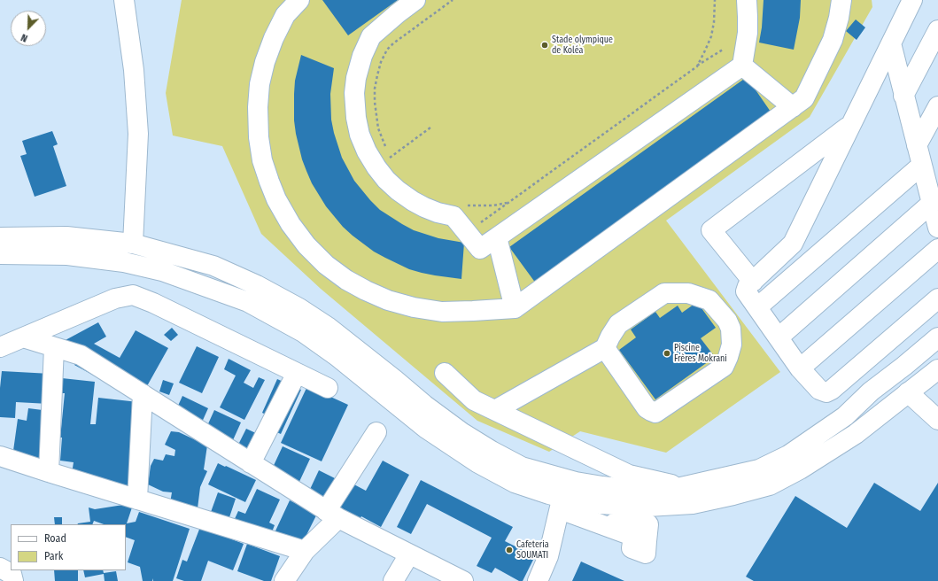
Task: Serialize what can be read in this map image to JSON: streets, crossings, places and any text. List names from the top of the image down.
{
  "places": ["Stade olympique de Koléa", "Piscine Frères Mokrani", "Cafeteria SOUMATI"],
  "legend": ["Road", "Park"],
  "north": "bottom left"
}
